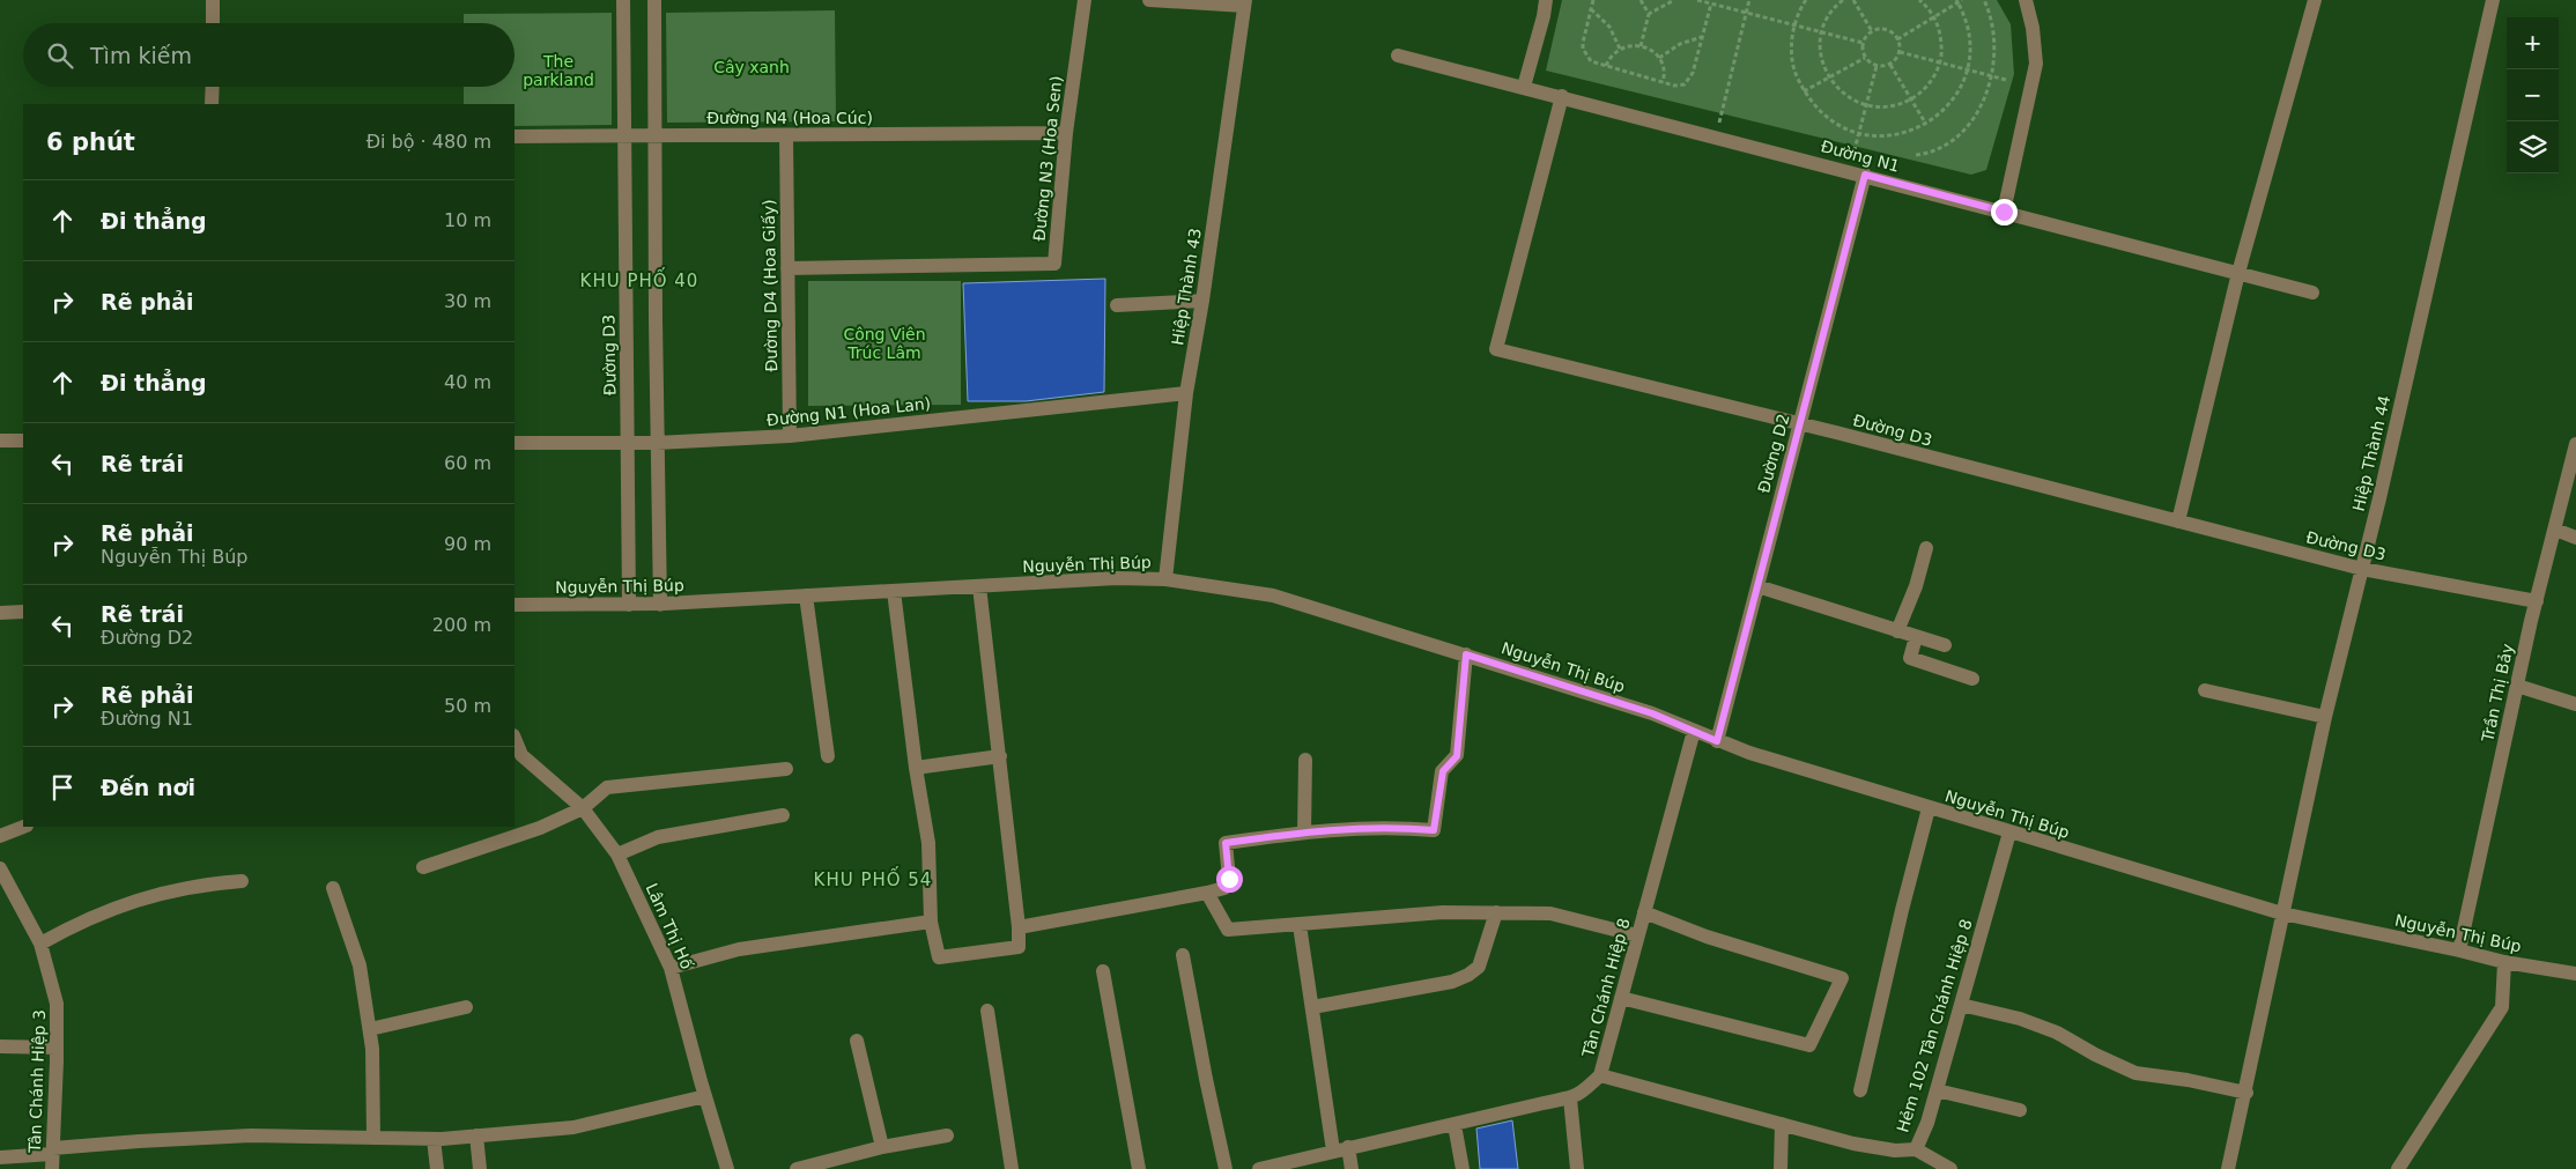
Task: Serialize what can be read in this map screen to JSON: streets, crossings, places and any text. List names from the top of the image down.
{
  "streets": {
    "street": [
      "Đường N4 (Hoa Cúc)",
      "Đường N1",
      "Đường N3 (Hoa Sen)",
      "Đường D4 (Hoa Giấy)",
      "Hiệp Thành 43",
      "Đường D3",
      "Đường N1 (Hoa Lan)",
      "Đường D2",
      "Hiệp Thành 44",
      "Nguyễn Thị Búp",
      "Trần Thị Bảy",
      "Lâm Thị Hố",
      "Tân Chánh Hiệp 8",
      "Hẻm 102 Tân Chánh Hiệp 8",
      "Tân Chánh Hiệp 3"
    ]
  },
  "crossings": [
    ["Đường N4 (Hoa Cúc)", "Đường N3 (Hoa Sen)"],
    ["Đường N4 (Hoa Cúc)", "Đường D4 (Hoa Giấy)"],
    ["Đường N4 (Hoa Cúc)", "Đường D3"],
    ["Đường N1", "Đường D3"],
    ["Đường N1", "Đường D2"],
    ["Đường N3 (Hoa Sen)", "Đường D4 (Hoa Giấy)"],
    ["Đường D4 (Hoa Giấy)", "Đường N1 (Hoa Lan)"],
    ["Hiệp Thành 43", "Đường N1 (Hoa Lan)"],
    ["Hiệp Thành 43", "Nguyễn Thị Búp"],
    ["Đường D3", "Đường N1 (Hoa Lan)"],
    ["Đường D3", "Đường D2"],
    ["Đường D3", "Hiệp Thành 44"],
    ["Đường D3", "Nguyễn Thị Búp"],
    ["Đường D3", "Trần Thị Bảy"],
    ["Đường D2", "Nguyễn Thị Búp"],
    ["Hiệp Thành 44", "Nguyễn Thị Búp"],
    ["Nguyễn Thị Búp", "Trần Thị Bảy"],
    ["Nguyễn Thị Búp", "Tân Chánh Hiệp 8"],
    ["Nguyễn Thị Búp", "Hẻm 102 Tân Chánh Hiệp 8"],
    ["Tân Chánh Hiệp 8", "Hẻm 102 Tân Chánh Hiệp 8"]
  ],
  "districts": ["KHU PHỐ 40", "KHU PHỐ 54"],
  "parks": ["The parkland", "Cây xanh", "Công Viên Trúc Lâm"],
  "page": {
    "map_buttons": ["+", "−"],
    "search": "Tìm kiếm",
    "heading": ["6 phút", "Đi bộ · 480 m"],
    "list": [
      ["Đi thẳng", "10 m"],
      ["Rẽ phải", "30 m"],
      ["Đi thẳng", "40 m"],
      ["Rẽ trái", "60 m"],
      ["Rẽ phải", "Nguyễn Thị Búp", "90 m"],
      ["Rẽ trái", "Đường D2", "200 m"],
      ["Rẽ phải", "Đường N1", "50 m"],
      "Đến nơi"
    ]
  }
}
